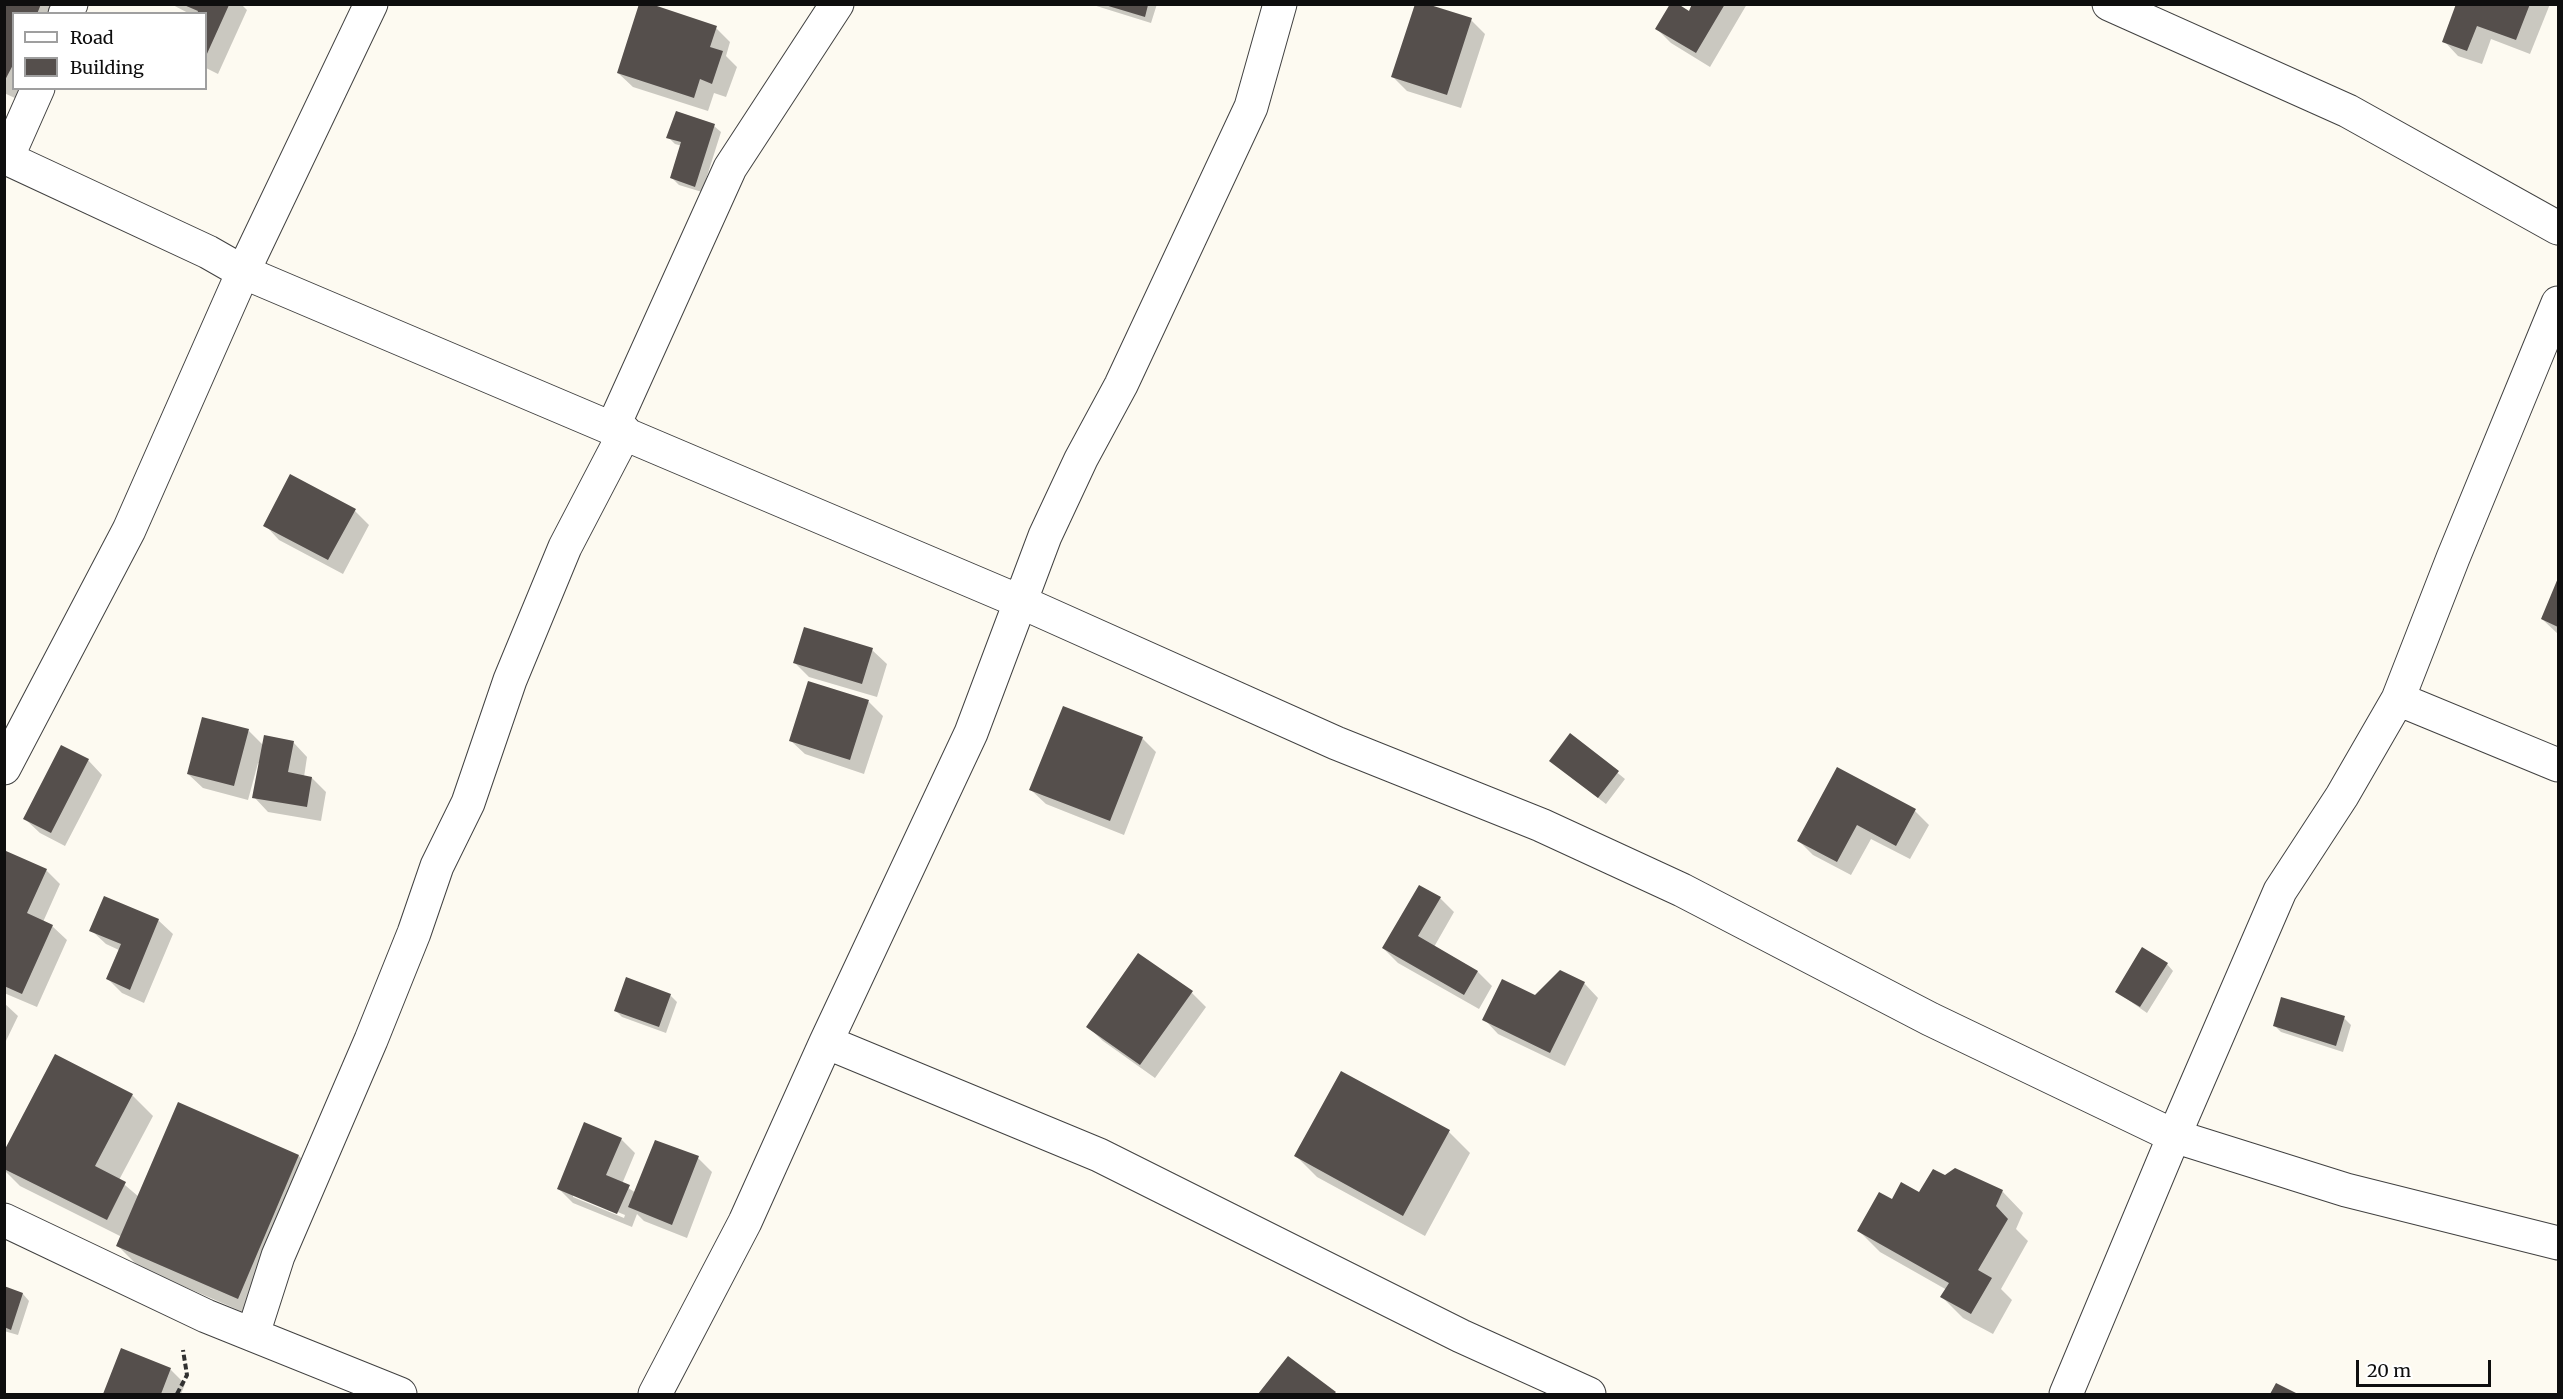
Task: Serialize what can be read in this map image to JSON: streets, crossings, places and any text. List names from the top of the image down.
{
  "legend": ["Road", "Building"],
  "scale_bar": "20 m"
}
